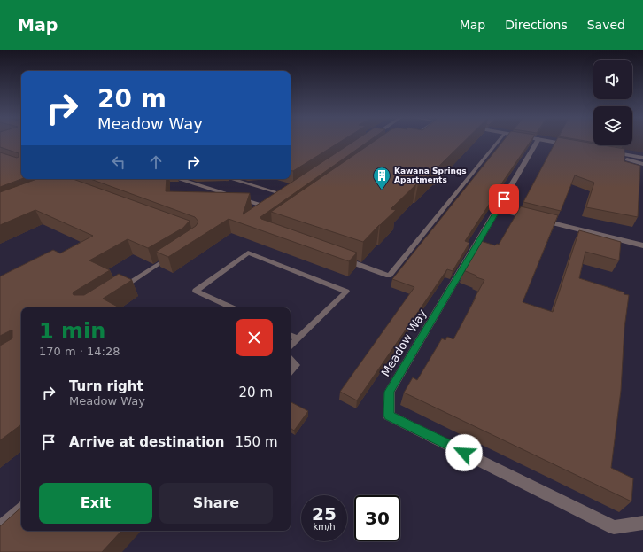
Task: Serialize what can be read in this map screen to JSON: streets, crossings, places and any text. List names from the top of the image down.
{
  "streets": {
    "street": ["Meadow Way"]
  },
  "places": {
    "building": ["Kawana Springs Apartments"]
  },
  "page": {
    "header": "Map",
    "nav": ["Map", "Directions", "Saved"],
    "turn": ["20 m", "Meadow Way"],
    "heading": ["1 min", "170 m · 14:28"],
    "list": [
      {
        "name": "Turn right",
        "note": "Meadow Way",
        "value": "20 m"
      },
      {
        "name": "Arrive at destination",
        "value": "150 m"
      }
    ],
    "buttons": ["Exit", "Share"],
    "speed": "25 km/h",
    "limit": "30"
  }
}
